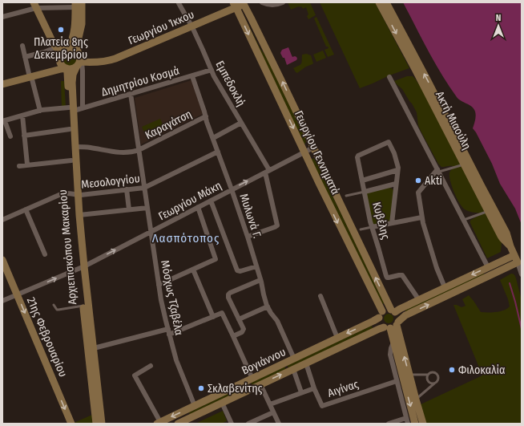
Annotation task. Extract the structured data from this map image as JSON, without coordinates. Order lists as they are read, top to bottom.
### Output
{
  "streets": {
    "street": [
      "Γεωργίου Ίκκου",
      "Δημητρίου Κοσμά",
      "Εμπεδοκλή",
      "Ακτή Μιαούλη",
      "Καραγάτση",
      "Γεωργίου Γεννηματά",
      "Μεσολογγίου",
      "Γεωργίου Μάκη",
      "Μυλωνά Γ.",
      "Κυβέλης",
      "Αρχιεπισκόπου Μακαρίου",
      "Μόσχως Τζαβέλα",
      "21ης Φεβρουαρίου",
      "Βογιάννου",
      "Αιγίνας"
    ]
  },
  "crossings": [
    ["Γεωργίου Ίκκου", "Εμπεδοκλή"],
    ["Γεωργίου Ίκκου", "Γεωργίου Γεννηματά"],
    ["Γεωργίου Ίκκου", "Αρχιεπισκόπου Μακαρίου"],
    ["Δημητρίου Κοσμά", "Εμπεδοκλή"],
    ["Δημητρίου Κοσμά", "Μυλωνά Γ."],
    ["Δημητρίου Κοσμά", "Αρχιεπισκόπου Μακαρίου"],
    ["Δημητρίου Κοσμά", "Μόσχως Τζαβέλα"],
    ["Εμπεδοκλή", "Γεωργίου Μάκη"],
    ["Εμπεδοκλή", "Μυλωνά Γ."],
    ["Ακτή Μιαούλη", "Βογιάννου"],
    ["Καραγάτση", "Μυλωνά Γ."],
    ["Καραγάτση", "Μόσχως Τζαβέλα"],
    ["Γεωργίου Γεννηματά", "Γεωργίου Μάκη"],
    ["Γεωργίου Γεννηματά", "Βογιάννου"],
    ["Μεσολογγίου", "Μυλωνά Γ."],
    ["Μεσολογγίου", "Αρχιεπισκόπου Μακαρίου"],
    ["Μεσολογγίου", "Μόσχως Τζαβέλα"],
    ["Γεωργίου Μάκη", "Μυλωνά Γ."],
    ["Γεωργίου Μάκη", "Αρχιεπισκόπου Μακαρίου"],
    ["Γεωργίου Μάκη", "Μόσχως Τζαβέλα"],
    ["Γεωργίου Μάκη", "21ης Φεβρουαρίου"],
    ["Μυλωνά Γ.", "Βογιάννου"],
    ["Κυβέλης", "Βογιάννου"],
    ["Μόσχως Τζαβέλα", "Βογιάννου"]
  ],
  "one_way": ["Γεωργίου Μάκη"],
  "districts": ["Λασπότοπος"],
  "places": [
    "Πλατεία 8ης Δεκεμβρίου",
    "Akti",
    "Φιλοκαλία",
    "Σκλαβενίτης"
  ],
  "north": "top"
}
